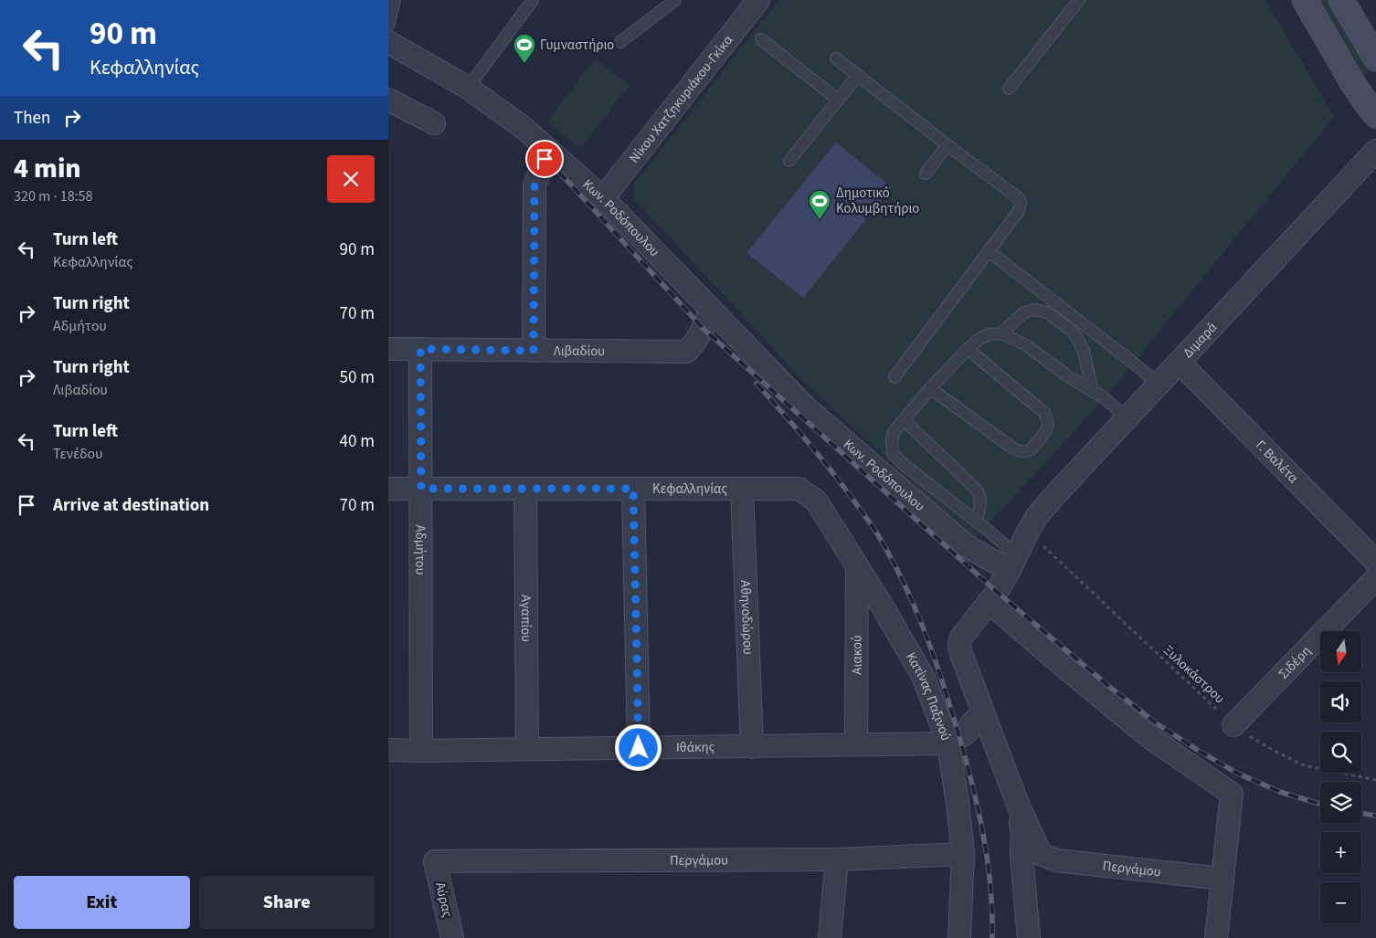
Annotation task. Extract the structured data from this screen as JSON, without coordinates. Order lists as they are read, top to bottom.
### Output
{
  "streets": {
    "street": [
      "Νίκου Χατζηκυριάκου-Γκίκα",
      "Κων. Ροδόπουλου",
      "Διμαρά",
      "Λιβαδίου",
      "Γ. Βαλέτα",
      "Κεφαλληνίας",
      "Αδμήτου",
      "Αθηνοδώρου",
      "Αγαπίου",
      "Αιακού",
      "Σιδέρη",
      "Κατίνας Παξινού",
      "Ιθάκης",
      "Περγάμου",
      "Αύρας"
    ],
    "path": ["Ξυλοκάστρου"]
  },
  "crossings": [
    ["Νίκου Χατζηκυριάκου-Γκίκα", "Κων. Ροδόπουλου"],
    ["Κων. Ροδόπουλου", "Διμαρά"],
    ["Κων. Ροδόπουλου", "Λιβαδίου"],
    ["Διμαρά", "Γ. Βαλέτα"],
    ["Διμαρά", "Ξυλοκάστρου"],
    ["Λιβαδίου", "Αδμήτου"],
    ["Κεφαλληνίας", "Αδμήτου"],
    ["Κεφαλληνίας", "Αθηνοδώρου"],
    ["Κεφαλληνίας", "Αγαπίου"],
    ["Κεφαλληνίας", "Κατίνας Παξινού"],
    ["Αδμήτου", "Ιθάκης"],
    ["Αθηνοδώρου", "Ιθάκης"],
    ["Αγαπίου", "Ιθάκης"],
    ["Αιακού", "Κατίνας Παξινού"],
    ["Αιακού", "Ιθάκης"],
    ["Σιδέρη", "Ξυλοκάστρου"],
    ["Κατίνας Παξινού", "Ιθάκης"],
    ["Κατίνας Παξινού", "Περγάμου"],
    ["Περγάμου", "Αύρας"]
  ],
  "places": {
    "sports": ["Γυμναστήριο", "Δημοτικό Κολυμβητήριο"]
  },
  "north": "bottom",
  "page": {
    "turn": ["90 m", "Κεφαλληνίας"],
    "then": "Then",
    "heading": ["4 min", "320 m · 18:58"],
    "list": [
      {
        "name": "Turn left",
        "note": "Κεφαλληνίας",
        "value": "90 m"
      },
      {
        "name": "Turn right",
        "note": "Αδμήτου",
        "value": "70 m"
      },
      {
        "name": "Turn right",
        "note": "Λιβαδίου",
        "value": "50 m"
      },
      {
        "name": "Turn left",
        "note": "Τενέδου",
        "value": "40 m"
      },
      {
        "name": "Arrive at destination",
        "value": "70 m"
      }
    ],
    "map_buttons": ["+", "−"],
    "buttons": ["Exit", "Share"]
  }
}
